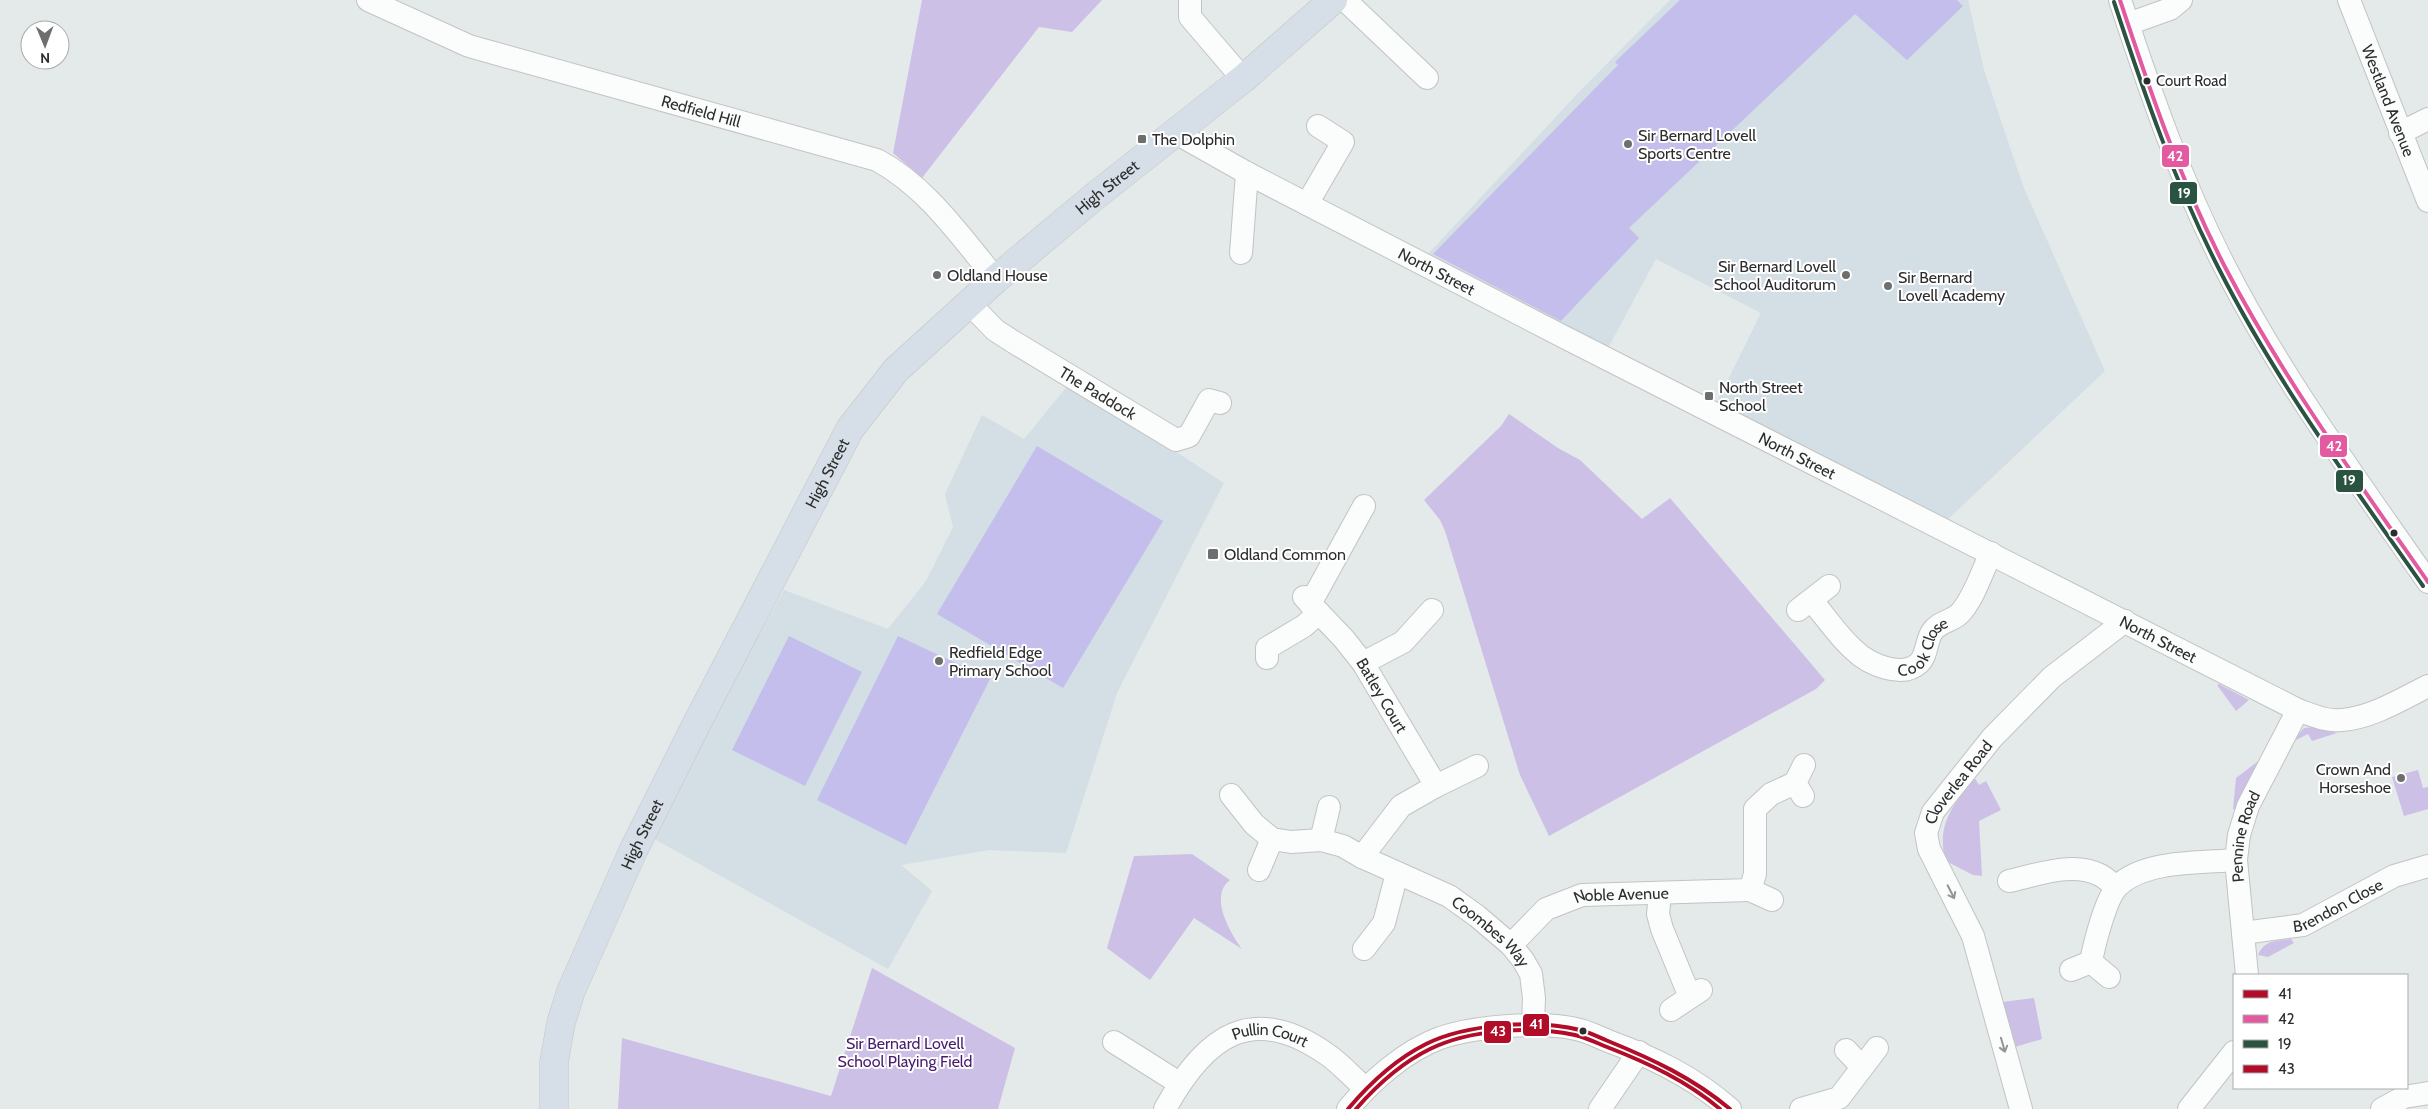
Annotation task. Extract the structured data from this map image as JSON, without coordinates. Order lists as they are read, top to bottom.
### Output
{
  "streets": {
    "main road": ["High Street"],
    "street": [
      "Westland Avenue",
      "Redfield Hill",
      "North Street",
      "The Paddock",
      "Cook Close",
      "Batley Court",
      "Cloverlea Road",
      "Pennine Road",
      "Noble Avenue",
      "Brendon Close",
      "Coombes Way",
      "Pullin Court"
    ]
  },
  "crossings": [
    ["Redfield Hill", "High Street"],
    ["High Street", "North Street"],
    ["High Street", "The Paddock"],
    ["North Street", "Cook Close"],
    ["North Street", "Cloverlea Road"],
    ["North Street", "Pennine Road"],
    ["Pennine Road", "Brendon Close"],
    ["Noble Avenue", "Coombes Way"]
  ],
  "one_way": ["Cloverlea Road"],
  "parks": ["Sir Bernard Lovell School Playing Field"],
  "places": {
    "other": [
      "Court Road",
      "Sir Bernard Lovell Sports Centre",
      "Oldland House",
      "Sir Bernard Lovell School Auditorum",
      "Sir Bernard Lovell Academy",
      "Redfield Edge Primary School",
      "Crown And Horseshoe"
    ],
    "transit": ["The Dolphin", "North Street School", "Oldland Common"]
  },
  "lines": [
    "transit line 42",
    "transit line 19",
    "transit line 41",
    "transit line 43"
  ],
  "legend": [
    "41",
    "42",
    "19",
    "43"
  ],
  "north": "bottom"
}
